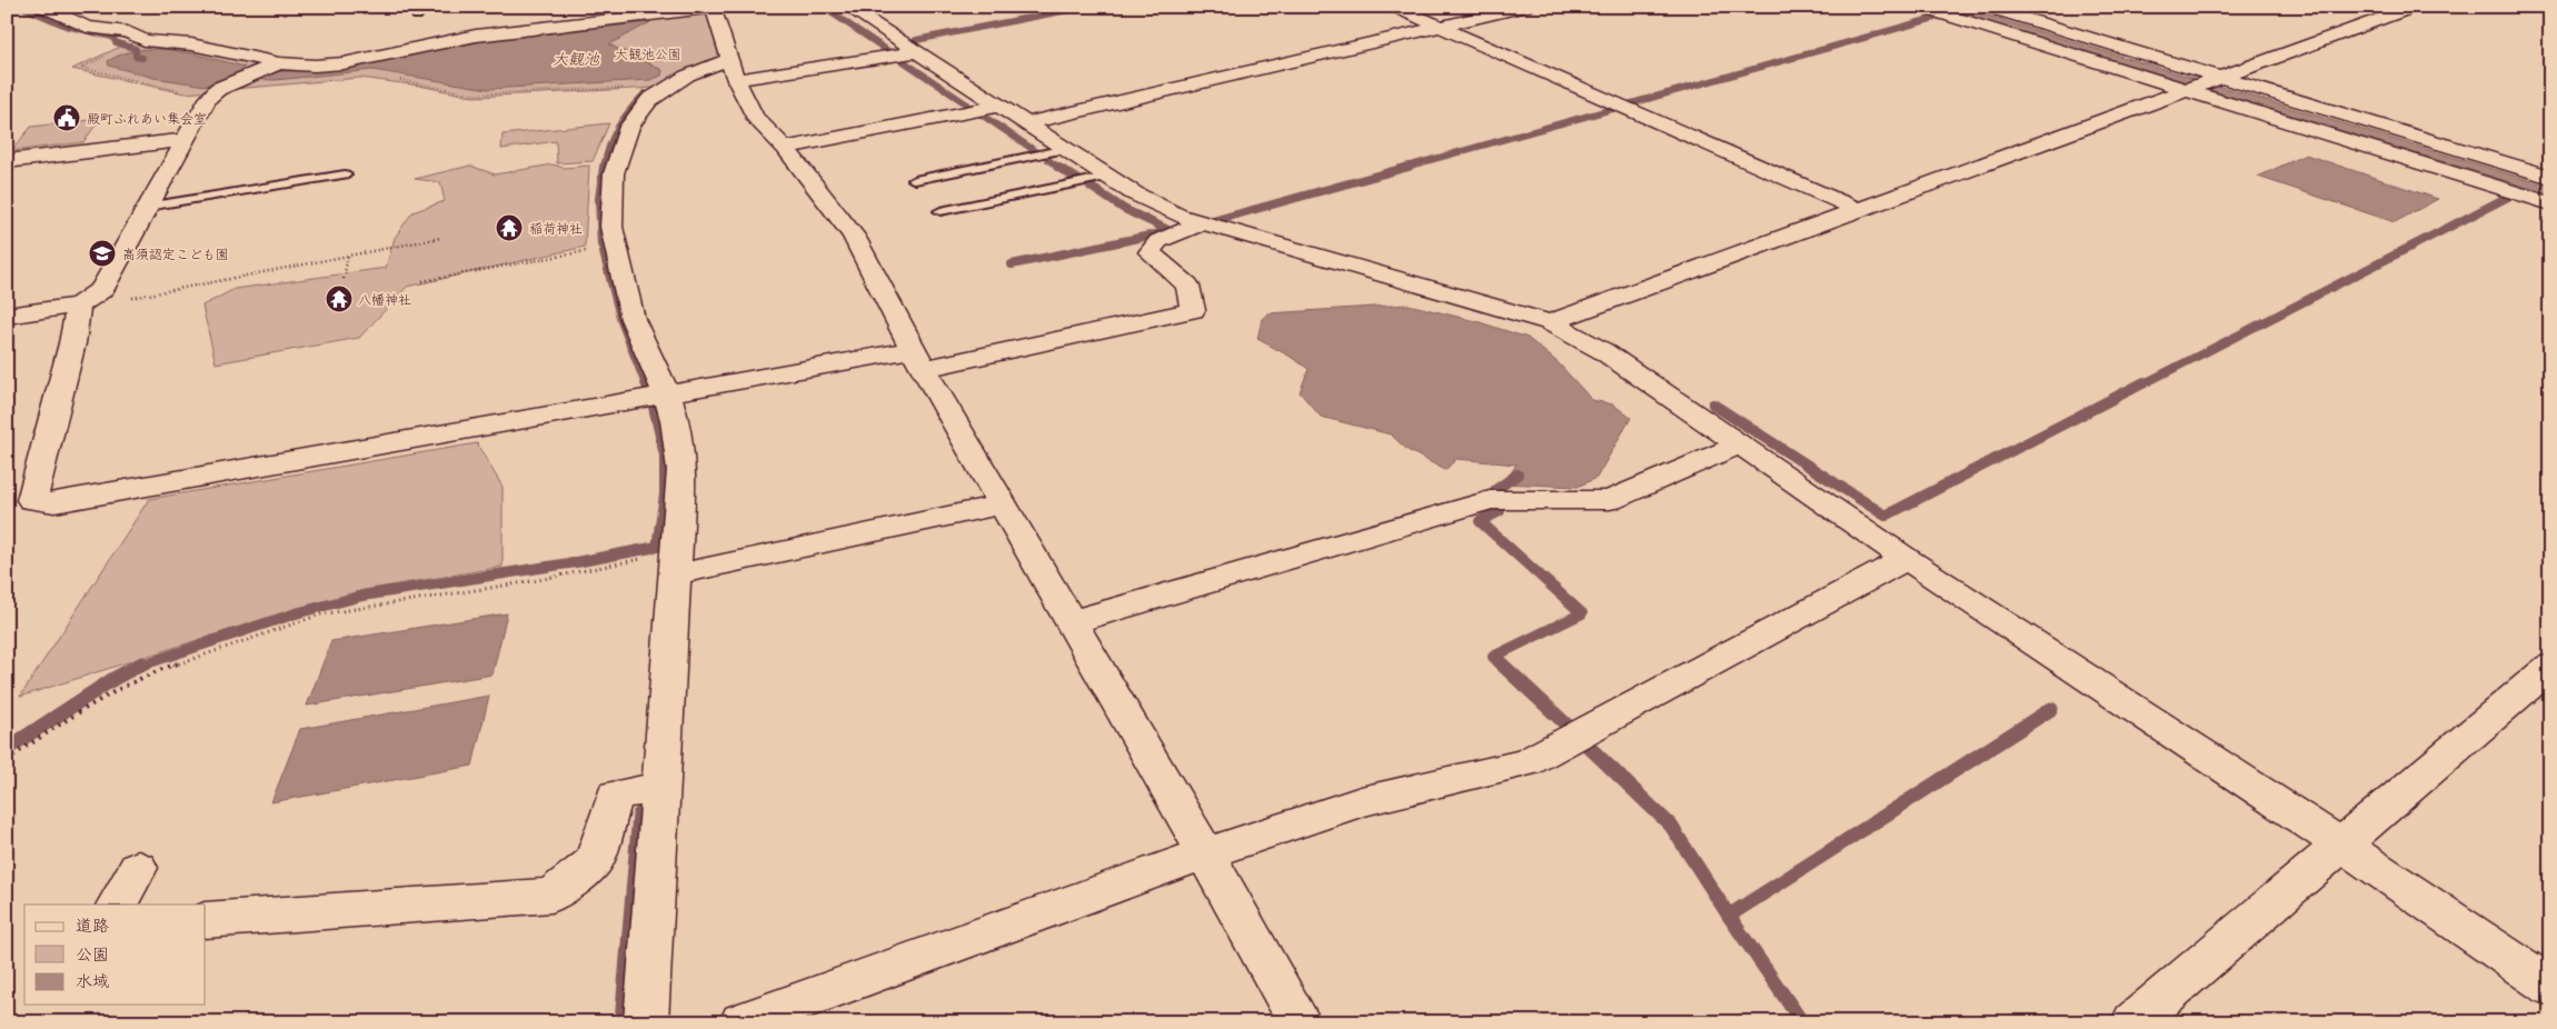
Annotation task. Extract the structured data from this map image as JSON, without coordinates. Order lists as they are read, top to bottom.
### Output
{
  "water": ["大観池"],
  "parks": ["大観池公園"],
  "places": {
    "public building": ["殿町ふれあい集会室"],
    "temple": ["稲荷神社", "八幡神社"],
    "school or university": ["高須認定こども園"]
  },
  "legend": ["道路", "公園", "水域"]
}
